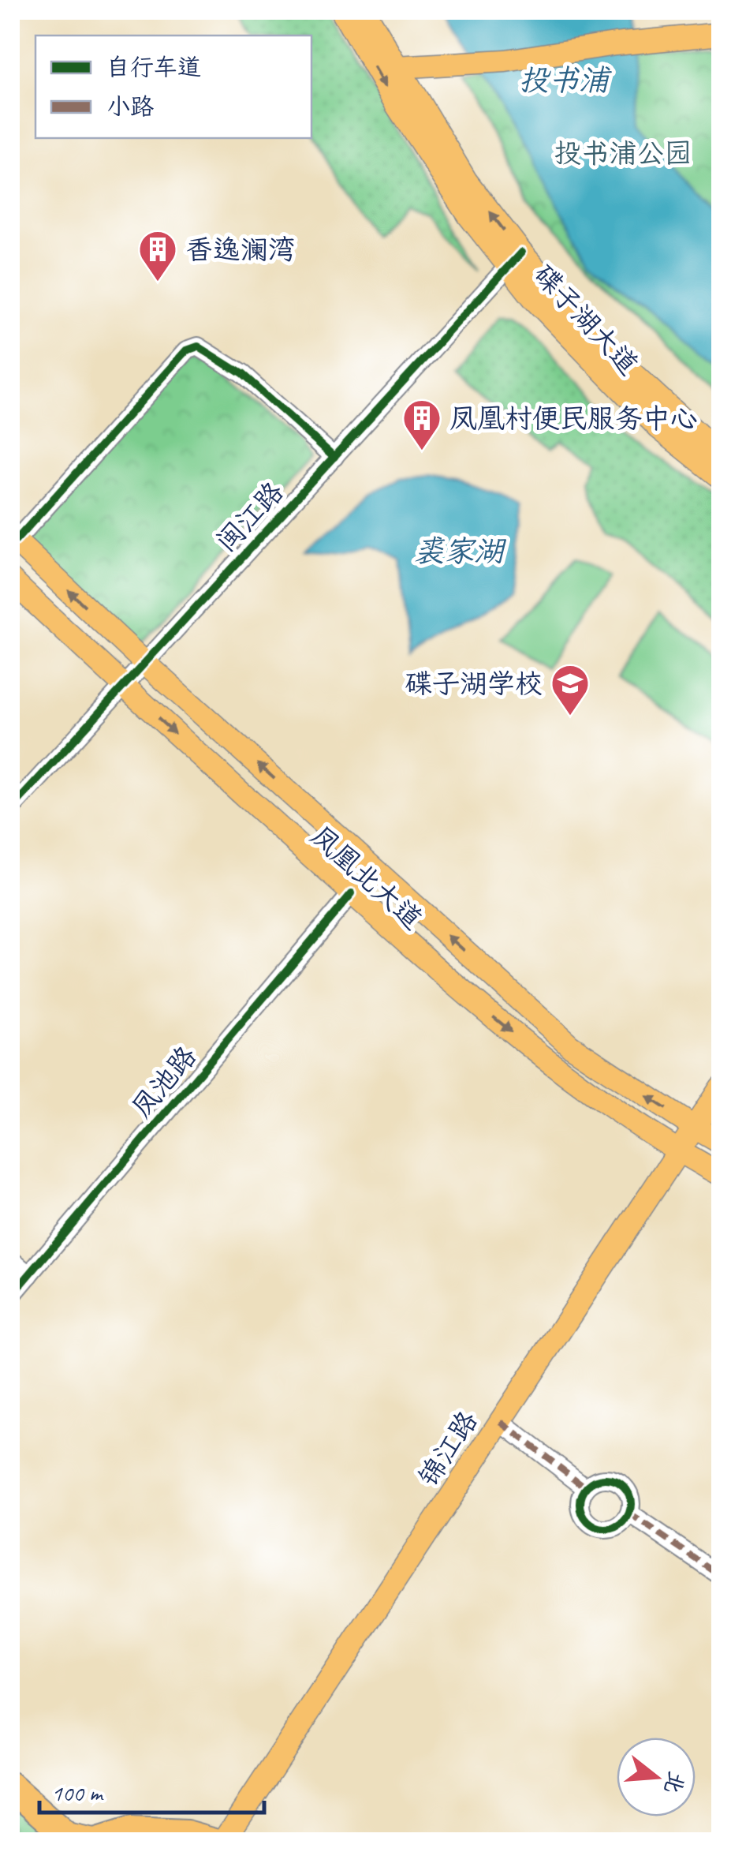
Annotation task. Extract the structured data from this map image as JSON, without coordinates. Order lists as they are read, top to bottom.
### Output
{
  "streets": {
    "main road": ["碟子湖大道", "凤凰北大道", "锦江路"],
    "street": ["闽江路", "凤池路"]
  },
  "crossings": [
    ["碟子湖大道", "闽江路"],
    ["闽江路", "凤凰北大道"],
    ["凤凰北大道", "凤池路"],
    ["凤凰北大道", "锦江路"]
  ],
  "water": ["投书浦", "裘家湖"],
  "parks": ["投书浦公园"],
  "places": {
    "building": ["香逸澜湾", "凤凰村便民服务中心"],
    "school or university": ["碟子湖学校"]
  },
  "legend": ["自行车道", "小路"],
  "scale_bar": "100 m",
  "north": "right"
}
